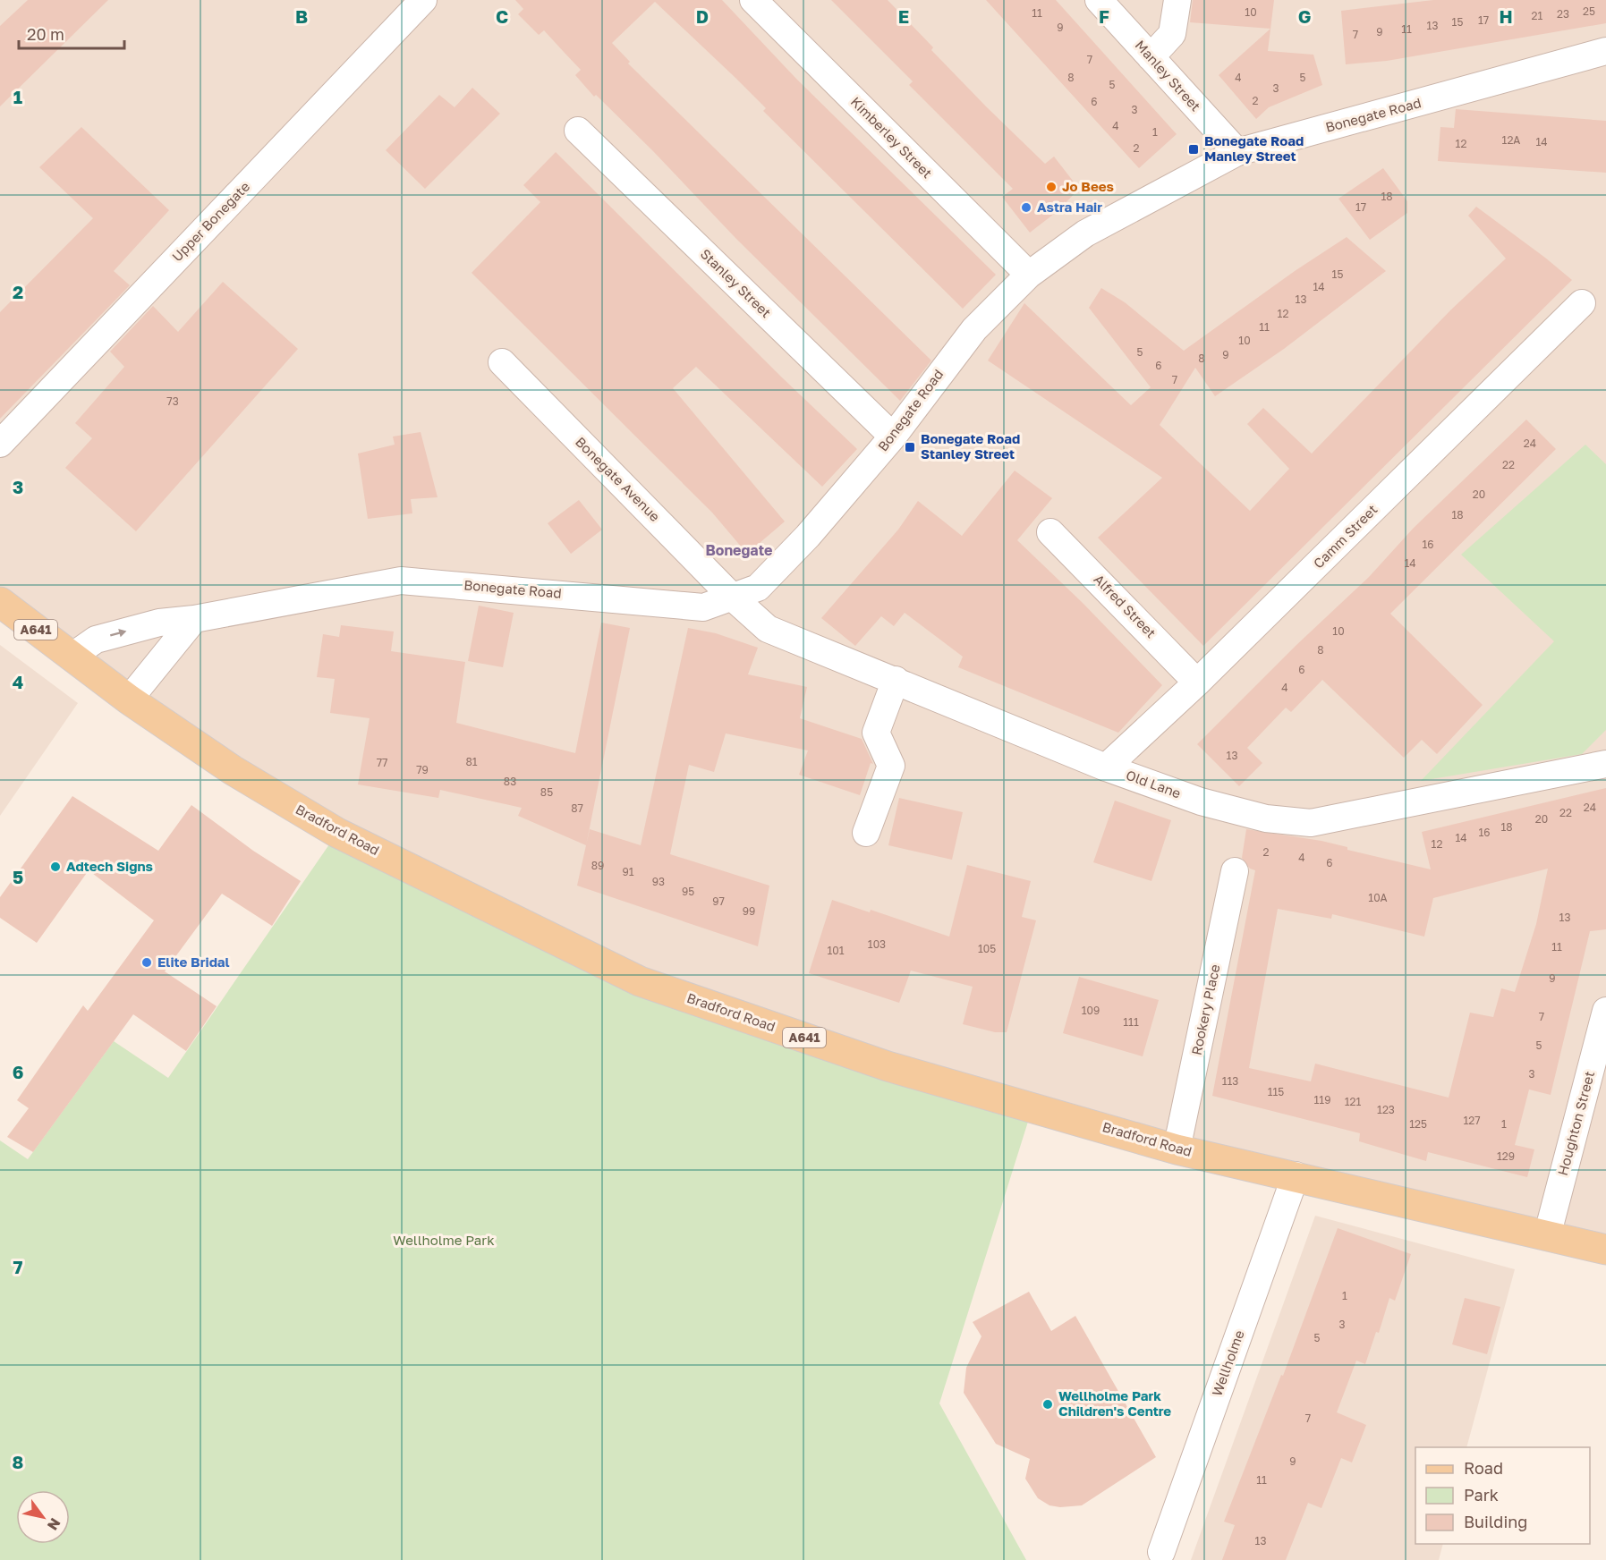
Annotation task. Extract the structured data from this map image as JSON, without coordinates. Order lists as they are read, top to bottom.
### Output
{
  "streets": {
    "main road": ["A641", "Bradford Road"],
    "street": [
      "Manley Street",
      "Bonegate Road",
      "Kimberley Street",
      "Upper Bonegate",
      "Stanley Street",
      "Bonegate Avenue",
      "Camm Street",
      "Alfred Street",
      "Old Lane",
      "Rookery Place",
      "Houghton Street",
      "Wellholme"
    ]
  },
  "crossings": [
    ["Manley Street", "Bonegate Road"],
    ["Bonegate Road", "Kimberley Street"],
    ["Bonegate Road", "Stanley Street"],
    ["Bonegate Road", "Bonegate Avenue"],
    ["Bonegate Road", "Old Lane"],
    ["Bonegate Road", "Bradford Road"],
    ["Bonegate Avenue", "Old Lane"],
    ["Camm Street", "Alfred Street"],
    ["Camm Street", "Old Lane"],
    ["Bradford Road", "Rookery Place"],
    ["Bradford Road", "Houghton Street"],
    ["Bradford Road", "Wellholme"]
  ],
  "districts": ["Bonegate"],
  "parks": ["Wellholme Park"],
  "places": {
    "transit": ["Bonegate Road Manley Street", "Bonegate Road Stanley Street"],
    "other": [
      "Jo Bees",
      "Astra Hair",
      "Adtech Signs",
      "Elite Bridal",
      "Wellholme Park Children's Centre"
    ]
  },
  "house_numbers": [
    "25",
    "10",
    "11",
    "23",
    "21",
    "17",
    "15",
    "13",
    "9",
    "11",
    "9",
    "7",
    "7",
    "8",
    "4",
    "5",
    "5",
    "3",
    "2",
    "6",
    "3",
    "4",
    "1",
    "12A",
    "14",
    "12",
    "2",
    "18",
    "17",
    "15",
    "14",
    "13",
    "12",
    "11",
    "10",
    "5",
    "9",
    "8",
    "6",
    "7",
    "73",
    "24",
    "22",
    "20",
    "18",
    "16",
    "14",
    "10",
    "8",
    "6",
    "4",
    "13",
    "81",
    "77",
    "79",
    "83",
    "85",
    "24",
    "87",
    "22",
    "20",
    "18",
    "16",
    "14",
    "12",
    "2",
    "4",
    "6",
    "89",
    "91",
    "93",
    "95",
    "10A",
    "97",
    "99",
    "13",
    "103",
    "11",
    "105",
    "101",
    "9",
    "109",
    "7",
    "111",
    "5",
    "3",
    "113",
    "115",
    "119",
    "121",
    "123",
    "127",
    "125",
    "1",
    "129",
    "1",
    "3",
    "5",
    "7",
    "9",
    "11",
    "13"
  ],
  "legend": ["Road", "Park", "Building"],
  "scale_bar": "20 m",
  "north": "bottom right",
  "grid": {
    "columns": [
      "B",
      "C",
      "D",
      "E",
      "F",
      "G",
      "H"
    ],
    "rows": [
      "1",
      "2",
      "3",
      "4",
      "5",
      "6",
      "7",
      "8"
    ]
  }
}
